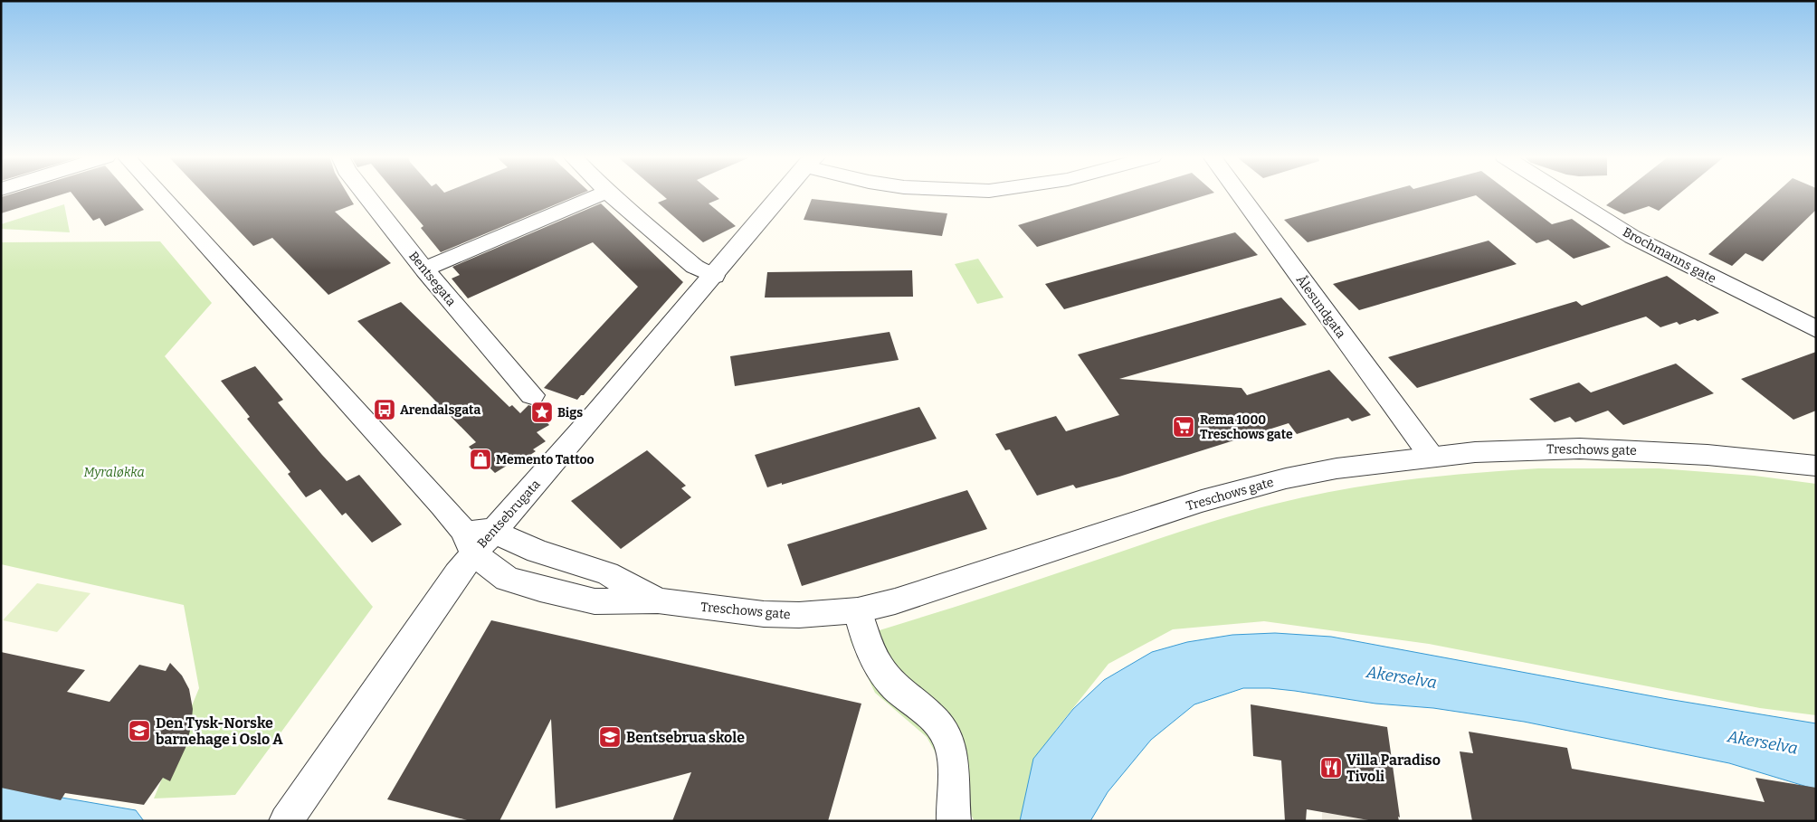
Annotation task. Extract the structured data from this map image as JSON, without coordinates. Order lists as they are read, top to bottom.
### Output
{
  "streets": {
    "street": [
      "Brochmanns gate",
      "Bentsegata",
      "Ålesundgata",
      "Treschows gate",
      "Bentsebrugata"
    ]
  },
  "crossings": [
    ["Ålesundgata", "Treschows gate"],
    ["Treschows gate", "Bentsebrugata"]
  ],
  "water": ["Akerselva"],
  "parks": ["Myraløkka"],
  "places": {
    "bus stop": ["Arendalsgata"],
    "place": ["Bigs"],
    "supermarket": ["Rema 1000 Treschows gate"],
    "shop": ["Memento Tattoo"],
    "school or university": ["Den Tysk-Norske barnehage i Oslo A", "Bentsebrua skole"],
    "restaurant": ["Villa Paradiso Tivoli"]
  }
}
